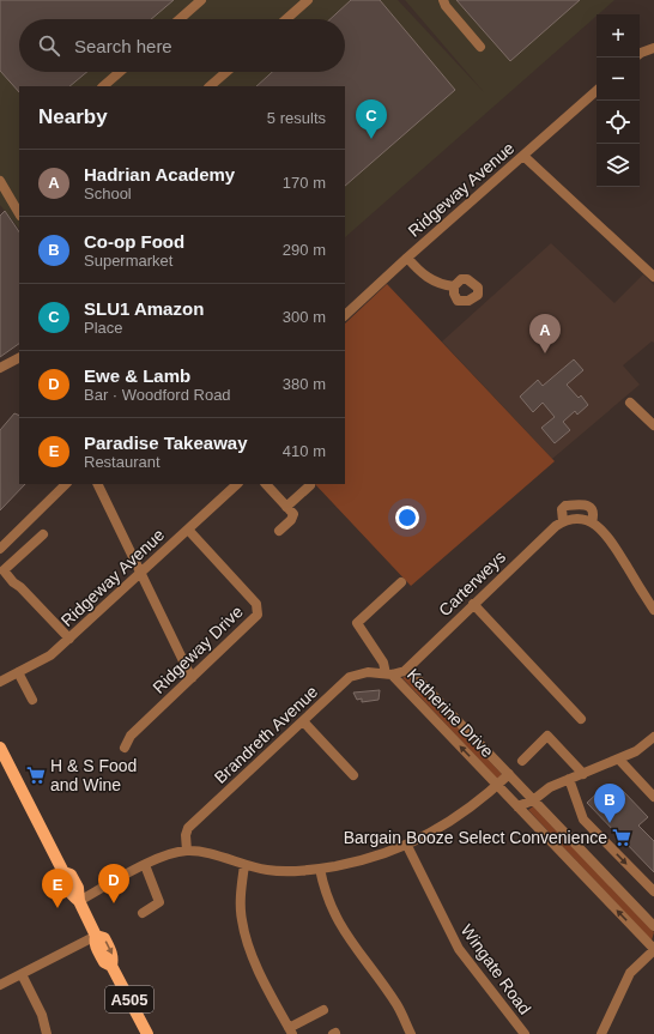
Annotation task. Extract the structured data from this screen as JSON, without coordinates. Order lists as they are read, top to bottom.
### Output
{
  "streets": {
    "main road": ["A505"],
    "street": [
      "Ridgeway Avenue",
      "Carterweys",
      "Ridgeway Drive",
      "Katherine Drive",
      "Brandreth Avenue",
      "Wingate Road"
    ]
  },
  "crossings": [
    ["Ridgeway Avenue", "Ridgeway Drive"],
    ["Carterweys", "Katherine Drive"],
    ["Katherine Drive", "Brandreth Avenue"]
  ],
  "places": {
    "supermarket": ["H & S Food and Wine", "Bargain Booze Select Convenience"]
  },
  "page": {
    "map_buttons": ["+", "−"],
    "search": "Search here",
    "heading": ["Nearby", "5 results"],
    "pins": [
      "C",
      "A",
      "B",
      "D",
      "E"
    ],
    "list": [
      {
        "mark": "A",
        "name": "Hadrian Academy",
        "note": "School",
        "value": "170 m"
      },
      {
        "mark": "B",
        "name": "Co-op Food",
        "note": "Supermarket",
        "value": "290 m"
      },
      {
        "mark": "C",
        "name": "SLU1 Amazon",
        "note": "Place",
        "value": "300 m"
      },
      {
        "mark": "D",
        "name": "Ewe & Lamb",
        "note": "Bar · Woodford Road",
        "value": "380 m"
      },
      {
        "mark": "E",
        "name": "Paradise Takeaway",
        "note": "Restaurant",
        "value": "410 m"
      }
    ]
  }
}
